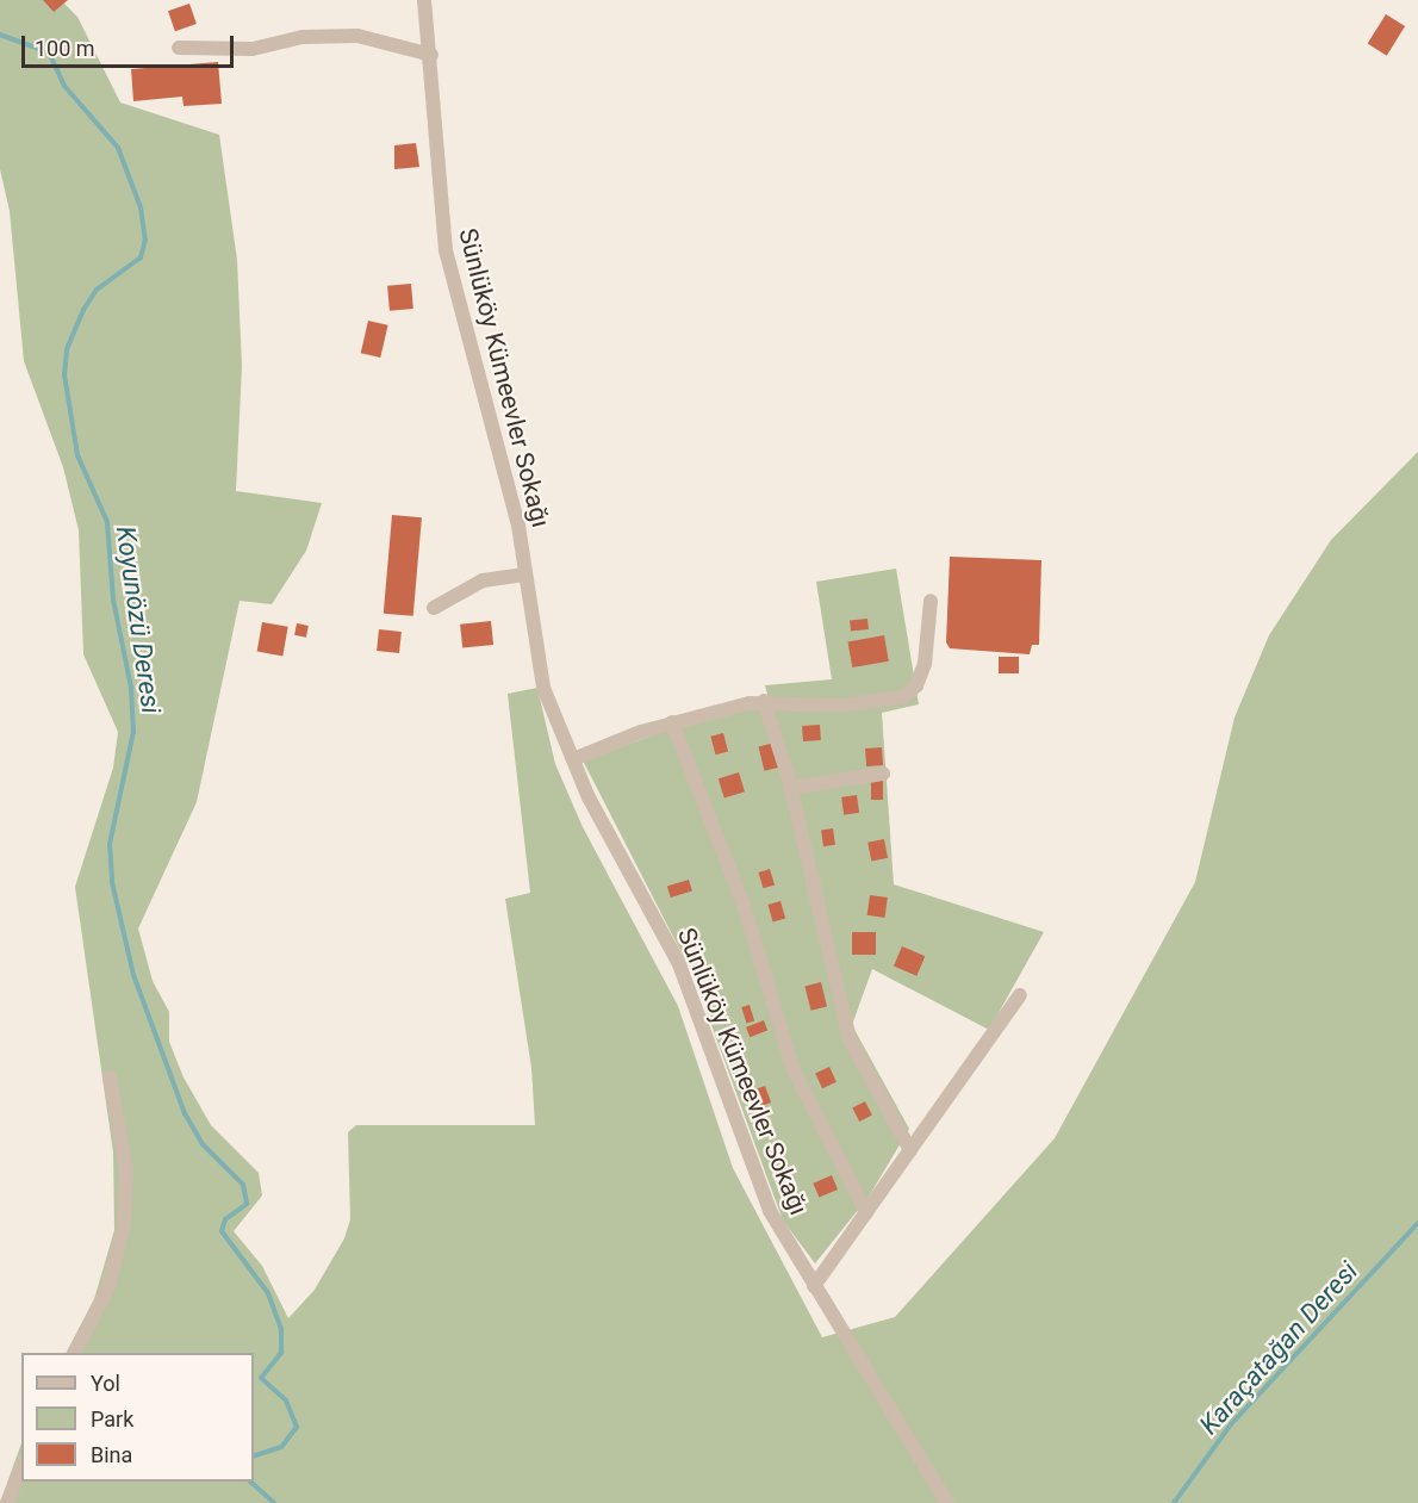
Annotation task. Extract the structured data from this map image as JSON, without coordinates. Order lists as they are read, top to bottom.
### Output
{
  "streets": {
    "street": ["Sünlüköy Kümeevler Sokağı"]
  },
  "water": ["Koyunözü Deresi", "Karaçatağan Deresi"],
  "legend": ["Yol", "Park", "Bina"],
  "scale_bar": "100 m"
}
